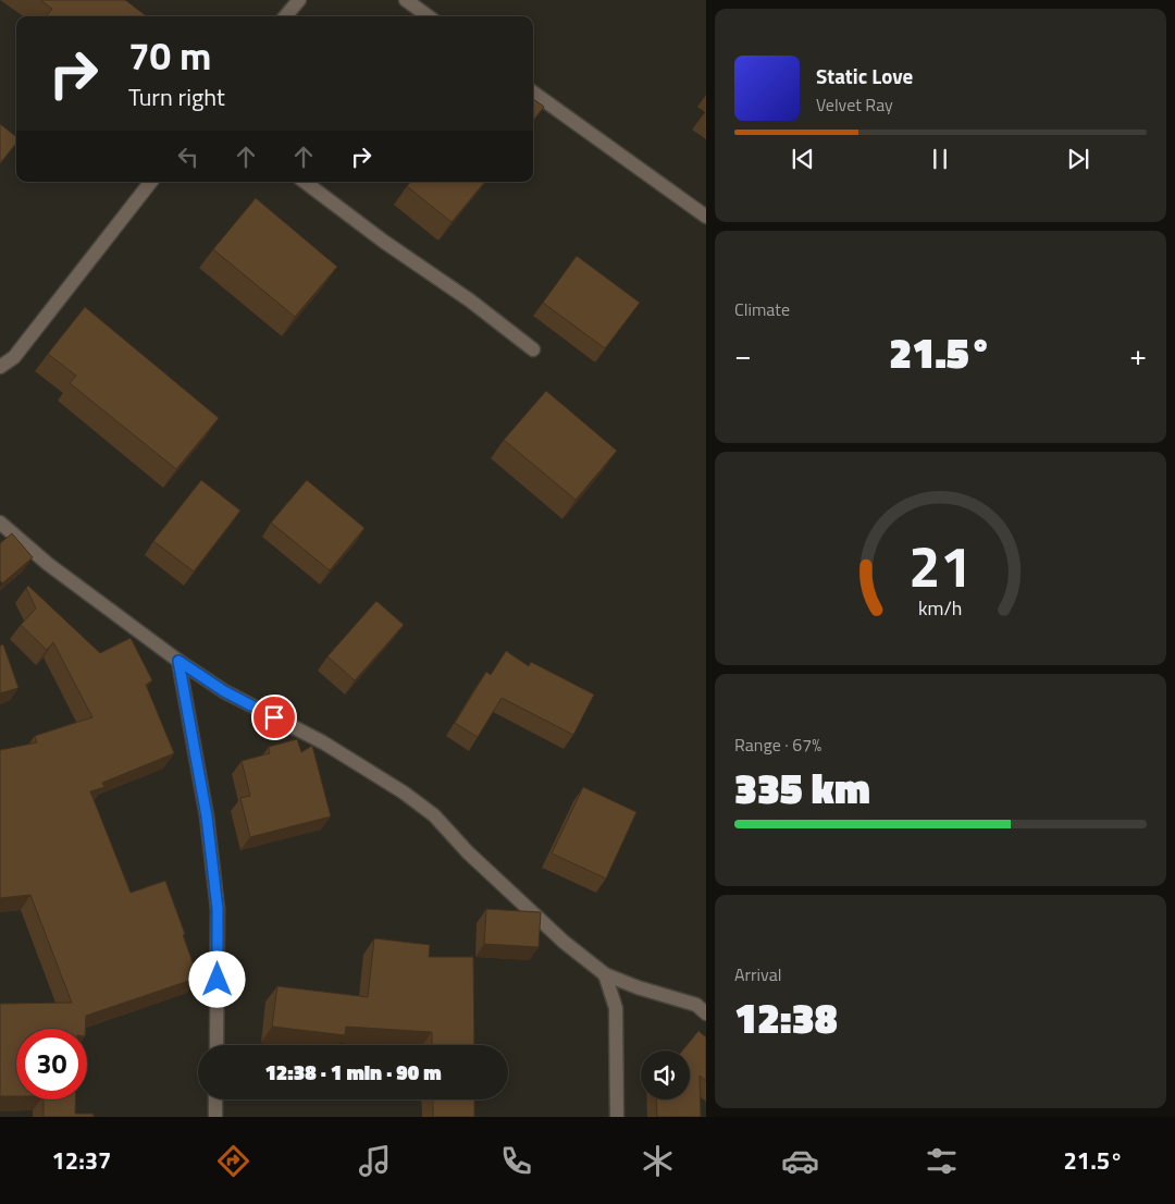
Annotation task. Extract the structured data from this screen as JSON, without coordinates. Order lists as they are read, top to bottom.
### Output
{
  "page": {
    "turn": ["70 m", "Turn right"],
    "song": ["Static Love", "Velvet Ray"],
    "tile": [
      "Climate",
      ["Range · 67%", "335 km"],
      ["Arrival", "12:38"]
    ],
    "heat": ["−", "21.5°", "+"],
    "limit": "30",
    "trip": "12:38 · 1 min · 90 m",
    "tabs": ["12:37", "21.5°"],
    "gauge": ["21", "km/h"]
  }
}
